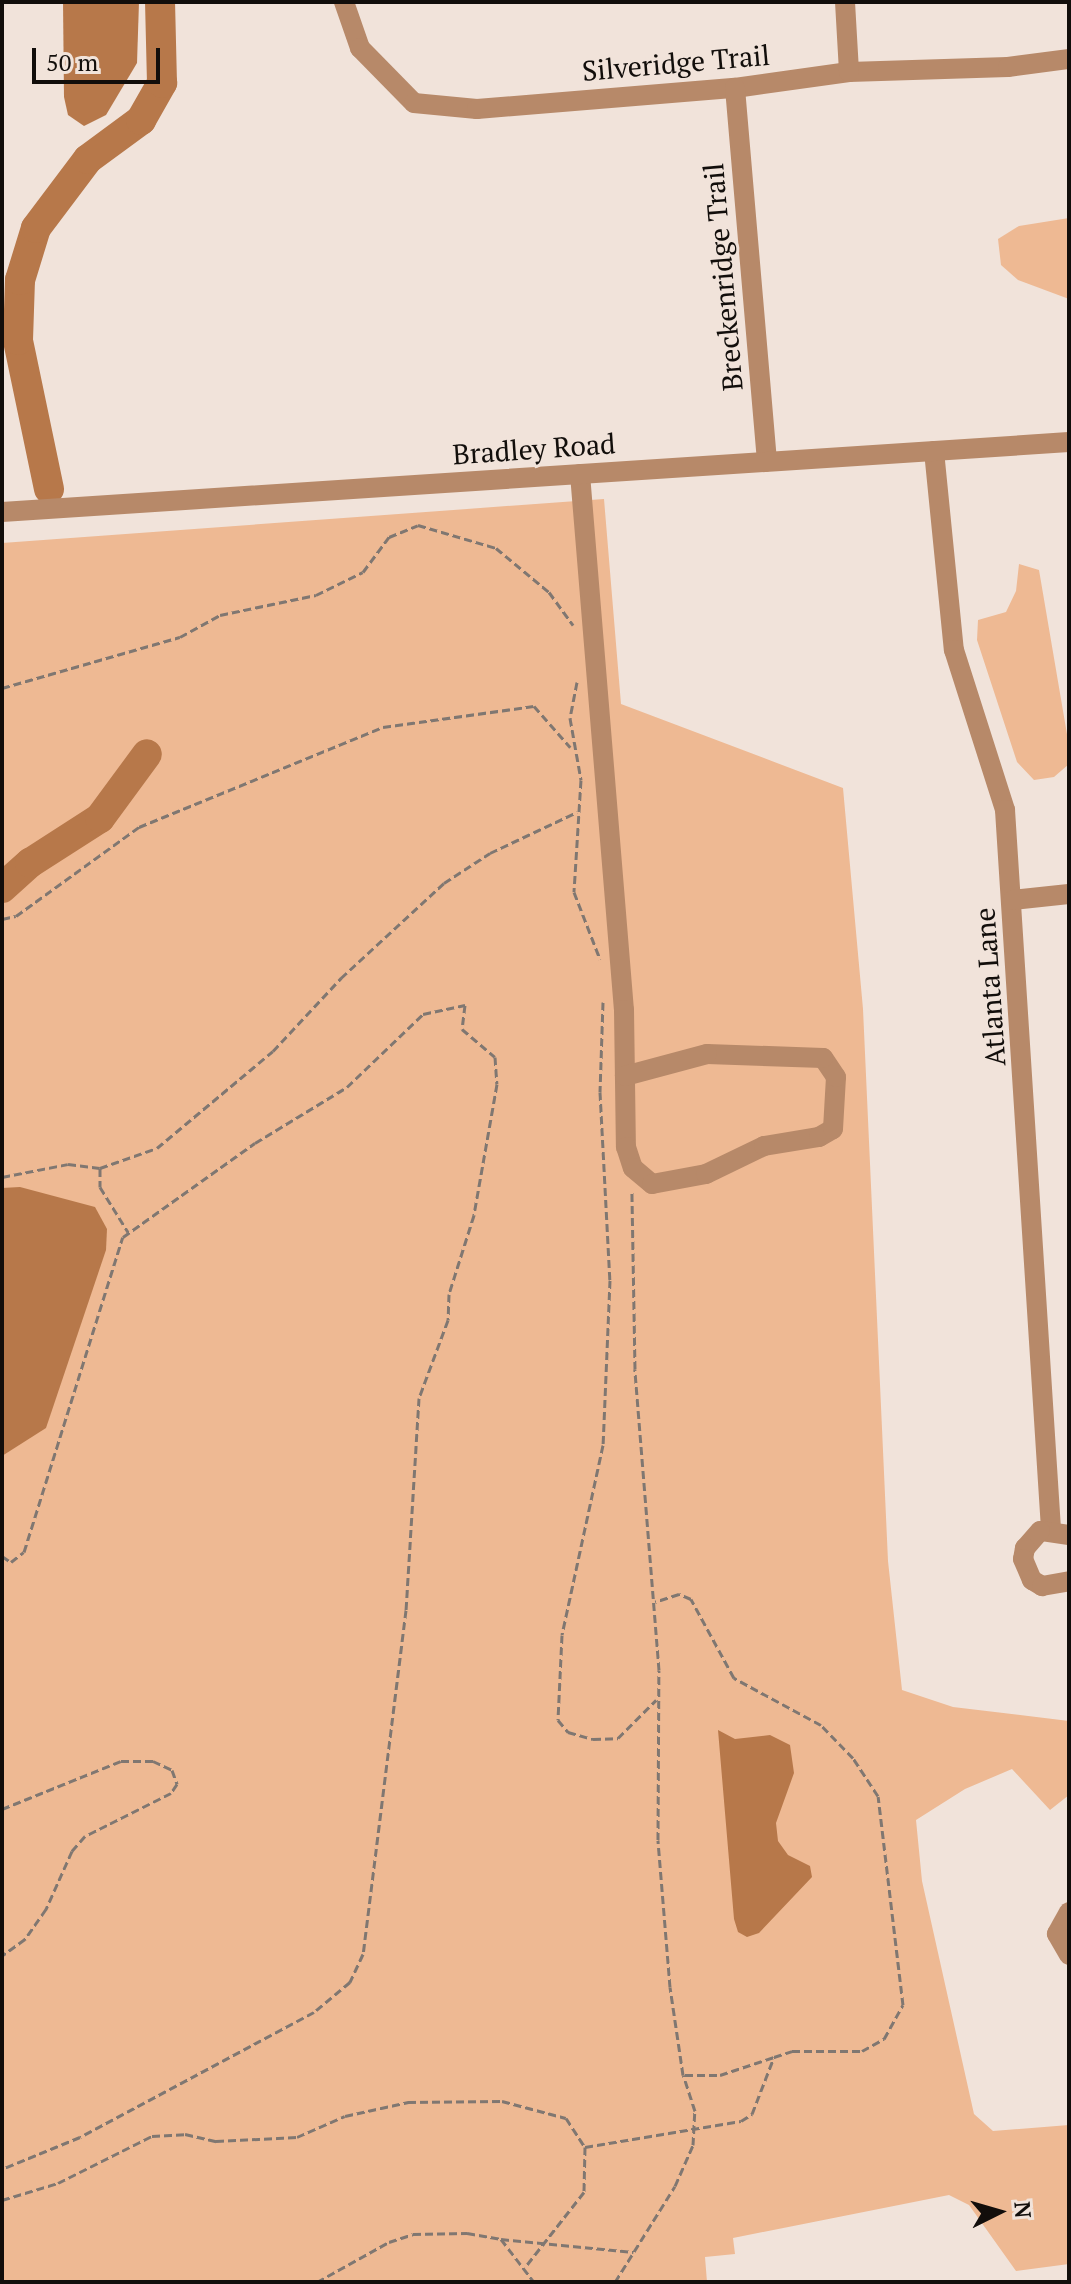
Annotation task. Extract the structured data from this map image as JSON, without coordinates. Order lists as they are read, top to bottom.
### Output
{
  "streets": {
    "street": [
      "Silveridge Trail",
      "Breckenridge Trail",
      "Bradley Road",
      "Atlanta Lane"
    ]
  },
  "crossings": [
    ["Silveridge Trail", "Breckenridge Trail"],
    ["Breckenridge Trail", "Bradley Road"],
    ["Bradley Road", "Atlanta Lane"]
  ],
  "scale_bar": "50 m",
  "north": "right"
}
